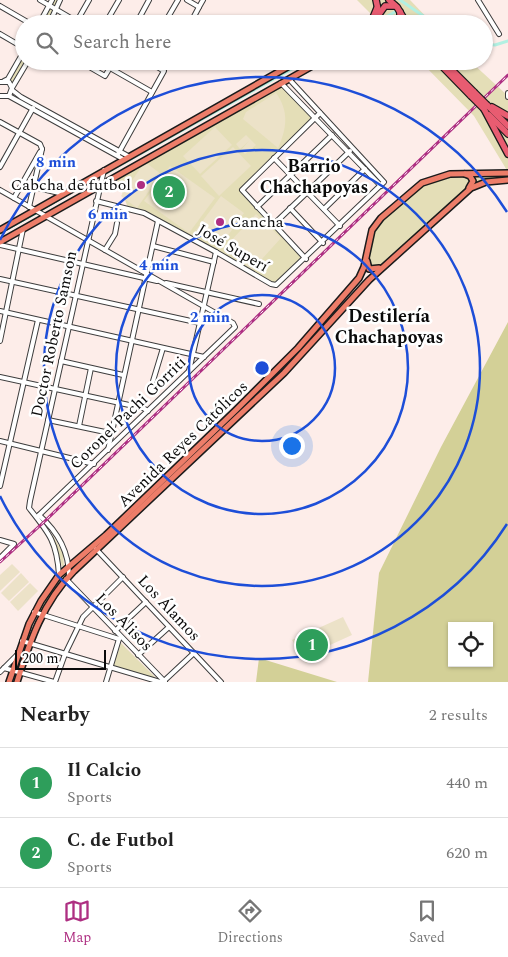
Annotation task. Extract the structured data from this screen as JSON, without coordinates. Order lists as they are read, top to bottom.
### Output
{
  "streets": {
    "main road": ["Avenida Reyes Católicos"],
    "street": [
      "José Superí",
      "Doctor Roberto Samson",
      "Coronel Pachi Gorriti",
      "Los Álamos",
      "Los Alisos"
    ]
  },
  "crossings": [
    ["José Superí", "Doctor Roberto Samson"],
    ["Doctor Roberto Samson", "Coronel Pachi Gorriti"],
    ["Doctor Roberto Samson", "Avenida Reyes Católicos"],
    ["Doctor Roberto Samson", "Los Alisos"],
    ["Avenida Reyes Católicos", "Los Álamos"],
    ["Avenida Reyes Católicos", "Los Alisos"]
  ],
  "districts": ["Barrio Chachapoyas", "Destilería Chachapoyas"],
  "places": ["Cabcha de futbol", "Cancha"],
  "scale_bar": "200 m",
  "page": {
    "search": "Search here",
    "pins": ["2", "1"],
    "scale": "200 m",
    "heading": ["Nearby", "2 results"],
    "list": [
      {
        "mark": "1",
        "name": "Il Calcio",
        "note": "Sports",
        "value": "440 m"
      },
      {
        "mark": "2",
        "name": "C. de Futbol",
        "note": "Sports",
        "value": "620 m"
      }
    ],
    "nav": ["Map", "Directions", "Saved"]
  },
  "rings": [
    "8 min",
    "6 min",
    "4 min",
    "2 min"
  ]
}
